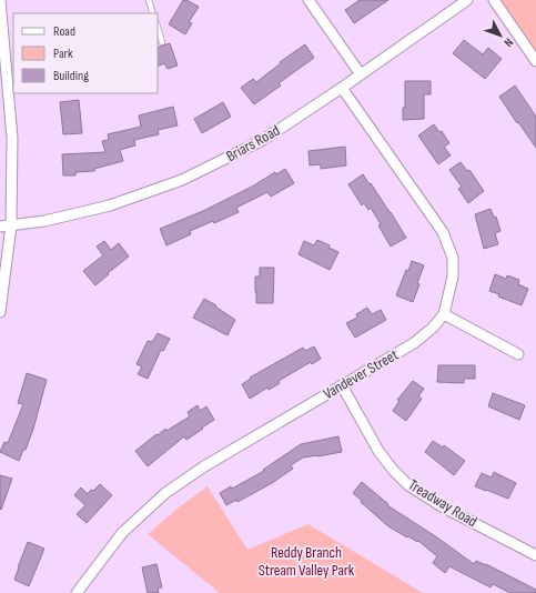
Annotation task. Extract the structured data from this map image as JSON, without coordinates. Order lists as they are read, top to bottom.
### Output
{
  "streets": {
    "street": ["Briars Road", "Vandever Street", "Treadway Road"]
  },
  "crossings": [
    ["Briars Road", "Vandever Street"],
    ["Vandever Street", "Treadway Road"]
  ],
  "parks": ["Reddy Branch Stream Valley Park"],
  "legend": ["Road", "Park", "Building"],
  "north": "bottom right"
}
